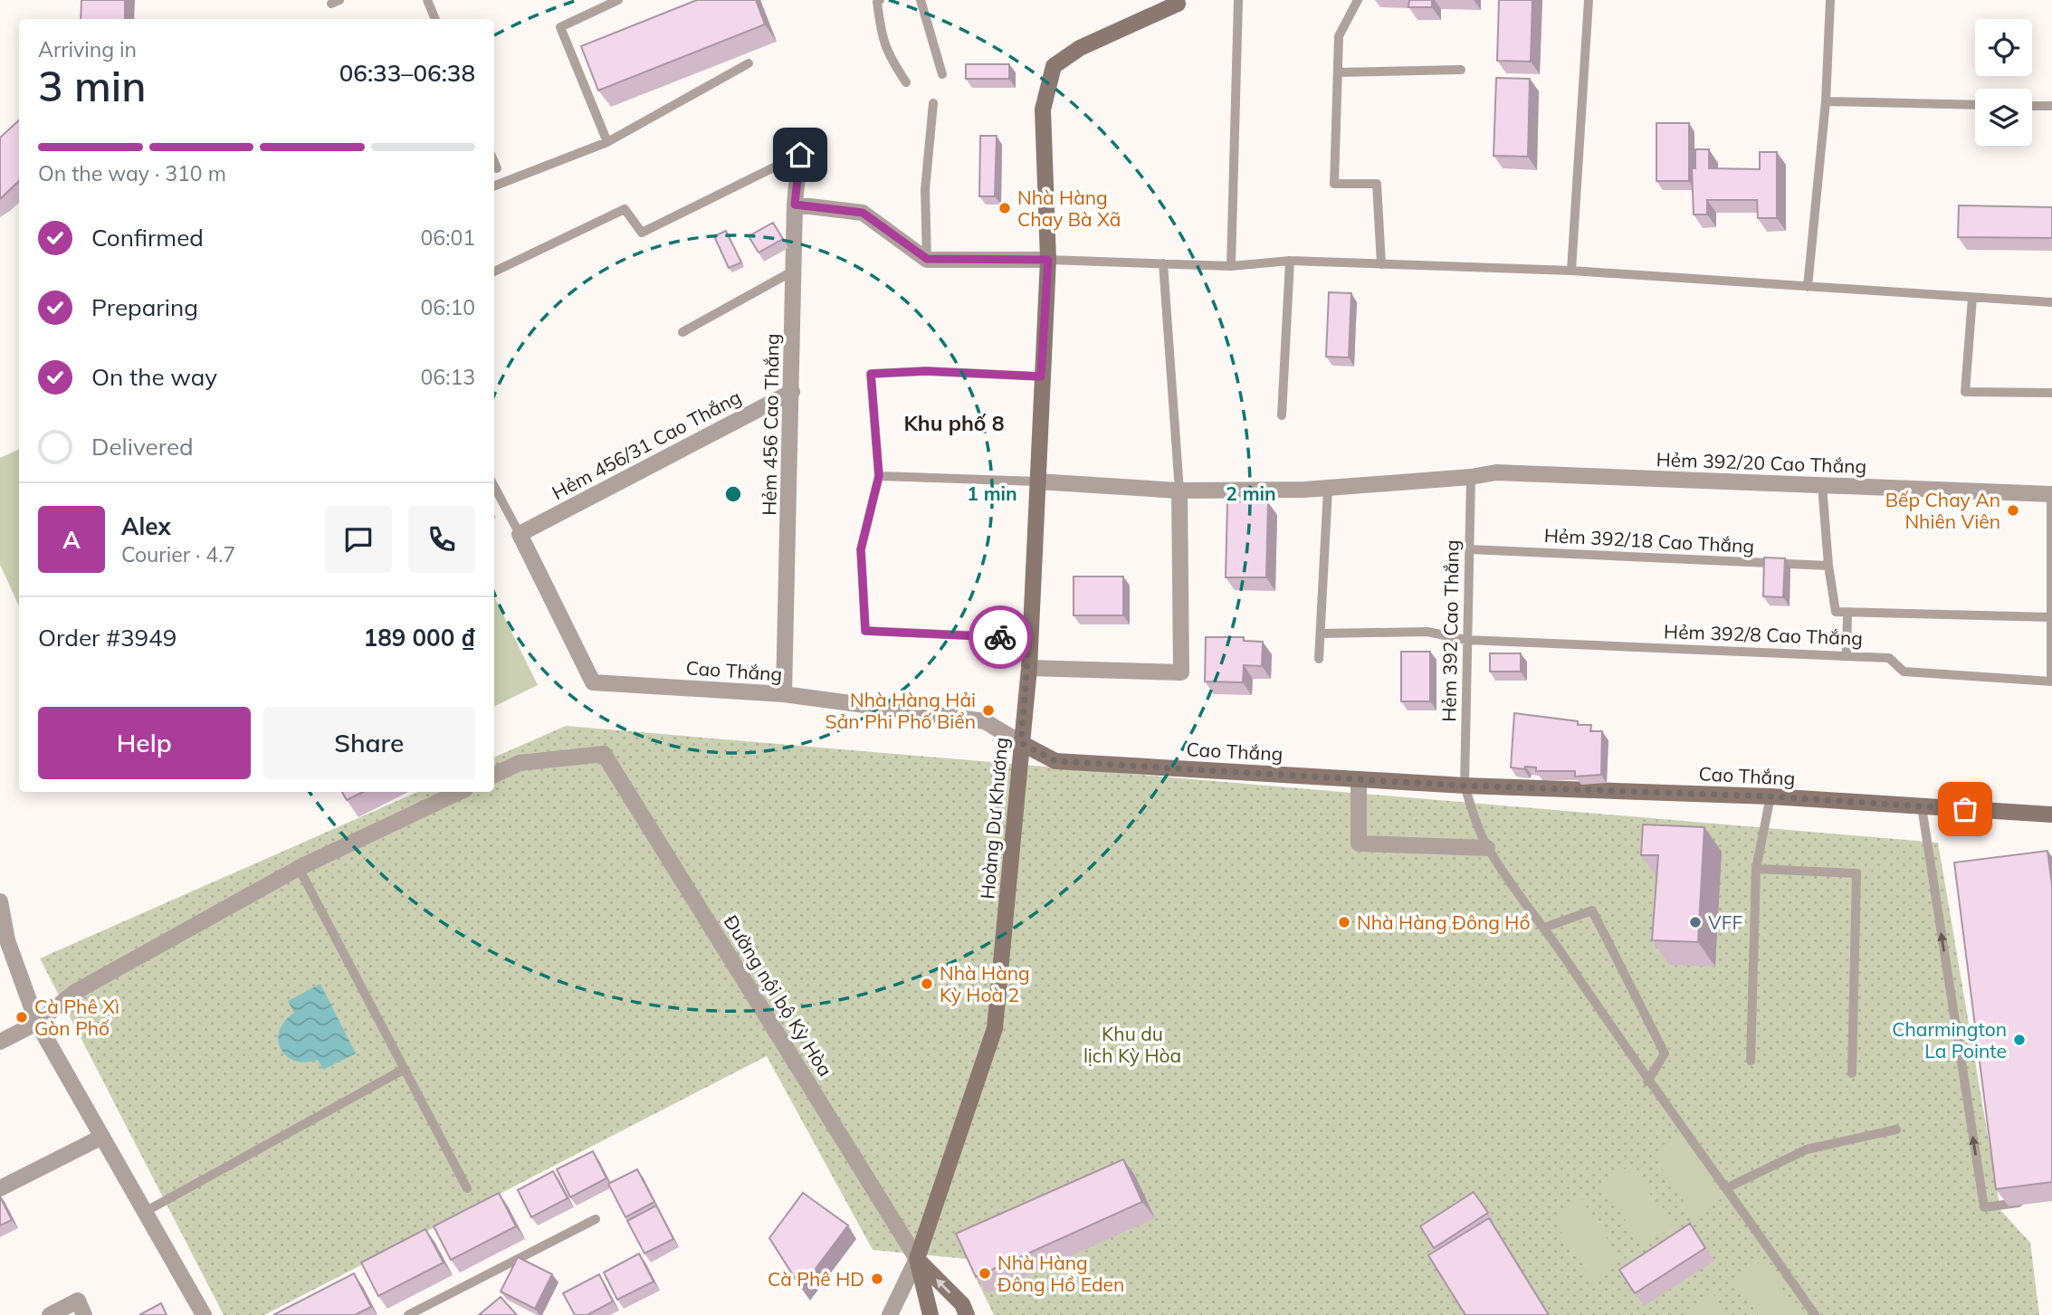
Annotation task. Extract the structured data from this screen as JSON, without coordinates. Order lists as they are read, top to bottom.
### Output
{
  "streets": {
    "street": [
      "Hẻm 456 Cao Thắng",
      "Hẻm 456/31 Cao Thắng",
      "Hẻm 392/20 Cao Thắng",
      "Cao Thắng",
      "Hoàng Dư Khương",
      "Đường nội bộ Kỳ Hòa"
    ],
    "lane": ["Hẻm 392/18 Cao Thắng", "Hẻm 392 Cao Thắng", "Hẻm 392/8 Cao Thắng"]
  },
  "crossings": [
    ["Hẻm 456 Cao Thắng", "Hẻm 456/31 Cao Thắng"],
    ["Hẻm 456 Cao Thắng", "Cao Thắng"],
    ["Hẻm 456/31 Cao Thắng", "Cao Thắng"],
    ["Hẻm 392/20 Cao Thắng", "Hẻm 392 Cao Thắng"],
    ["Hẻm 392/20 Cao Thắng", "Hoàng Dư Khương"],
    ["Hẻm 392/18 Cao Thắng", "Hẻm 392 Cao Thắng"],
    ["Hẻm 392 Cao Thắng", "Hẻm 392/8 Cao Thắng"],
    ["Hẻm 392 Cao Thắng", "Cao Thắng"],
    ["Cao Thắng", "Hoàng Dư Khương"],
    ["Hoàng Dư Khương", "Đường nội bộ Kỳ Hòa"]
  ],
  "districts": ["Khu phố 8"],
  "parks": ["Khu du lịch Kỳ Hòa"],
  "places": [
    "Nhà Hàng Chay Bà Xã",
    "Bếp Chay An Nhiên Viên",
    "Nhà Hàng Hải Sản Phi Phố Biển",
    "Nhà Hàng Đông Hồ",
    "VFF",
    "Nhà Hàng Kỳ Hoà 2",
    "Cà Phê Xì Gòn Phố",
    "Charmington La Pointe",
    "Nhà Hàng Đông Hồ Eden",
    "Cà Phê HD"
  ],
  "page": {
    "heading": ["3 min", "Arriving in", "06:33–06:38"],
    "panel": [
      "Alex",
      "Courier · 4.7",
      "Order #3949",
      "189 000 ₫"
    ],
    "bar": "On the way · 310 m",
    "list": [
      ["Confirmed", "06:01"],
      ["Preparing", "06:10"],
      ["On the way", "06:13"],
      "Delivered"
    ],
    "round": "A",
    "buttons": ["Help", "Share"]
  },
  "rings": ["1 min", "2 min"]
}
